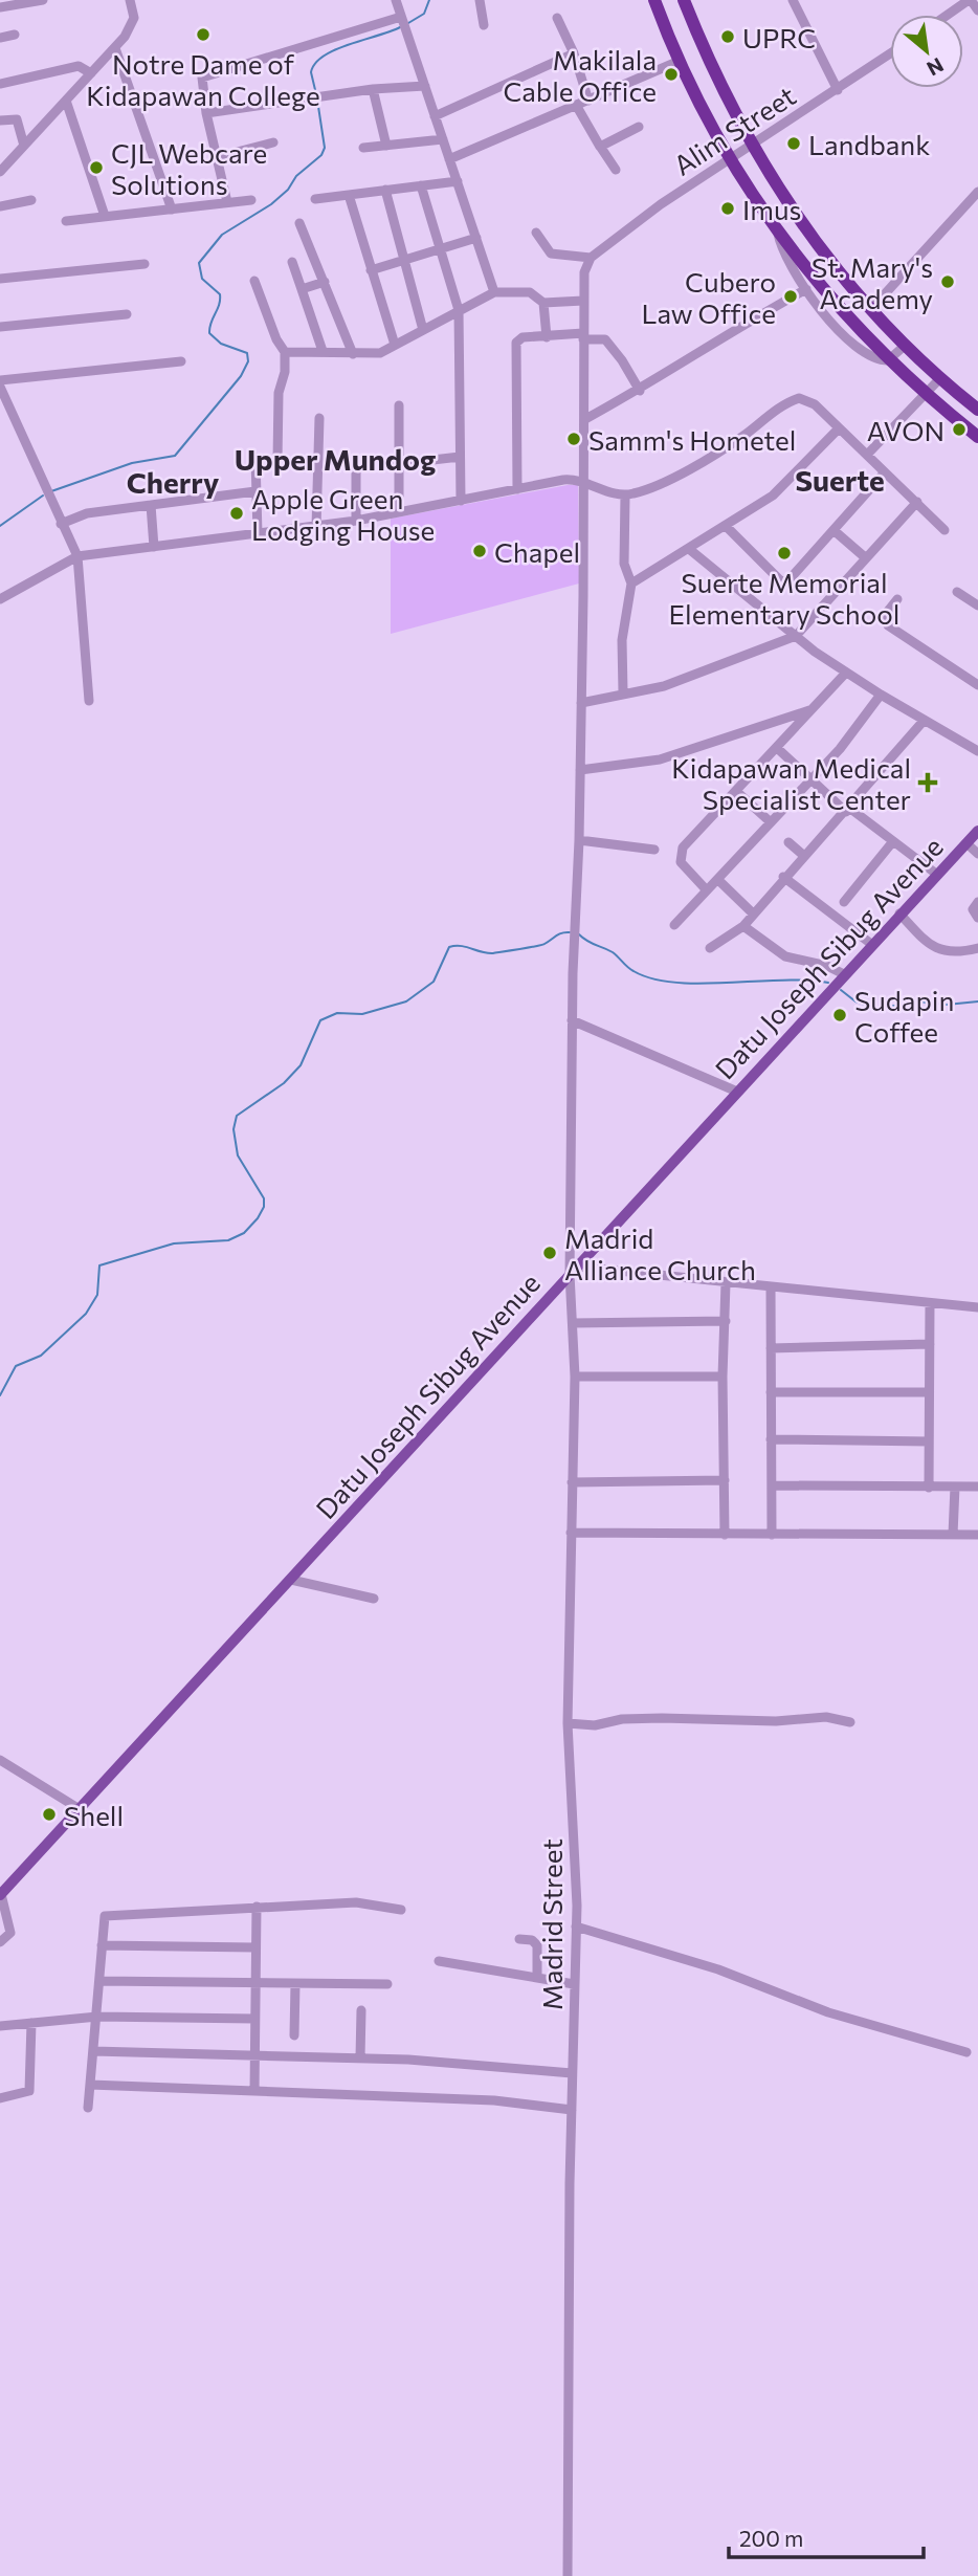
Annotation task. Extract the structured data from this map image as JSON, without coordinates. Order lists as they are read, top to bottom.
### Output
{
  "streets": {
    "main road": ["Datu Joseph Sibug Avenue"],
    "street": ["Alim Street", "Madrid Street"]
  },
  "crossings": [
    ["Alim Street", "Madrid Street"],
    ["Datu Joseph Sibug Avenue", "Madrid Street"]
  ],
  "districts": ["Upper Mundog", "Suerte", "Cherry"],
  "places": {
    "other": [
      "Notre Dame of Kidapawan College",
      "UPRC",
      "Makilala Cable Office",
      "Landbank",
      "CJL Webcare Solutions",
      "Imus",
      "St. Mary's Academy",
      "Cubero Law Office",
      "AVON",
      "Samm's Hometel",
      "Apple Green Lodging House",
      "Chapel",
      "Suerte Memorial Elementary School",
      "Sudapin Coffee",
      "Madrid Alliance Church",
      "Shell"
    ],
    "health": ["Kidapawan Medical Specialist Center"]
  },
  "scale_bar": "200 m",
  "north": "bottom right"
}
